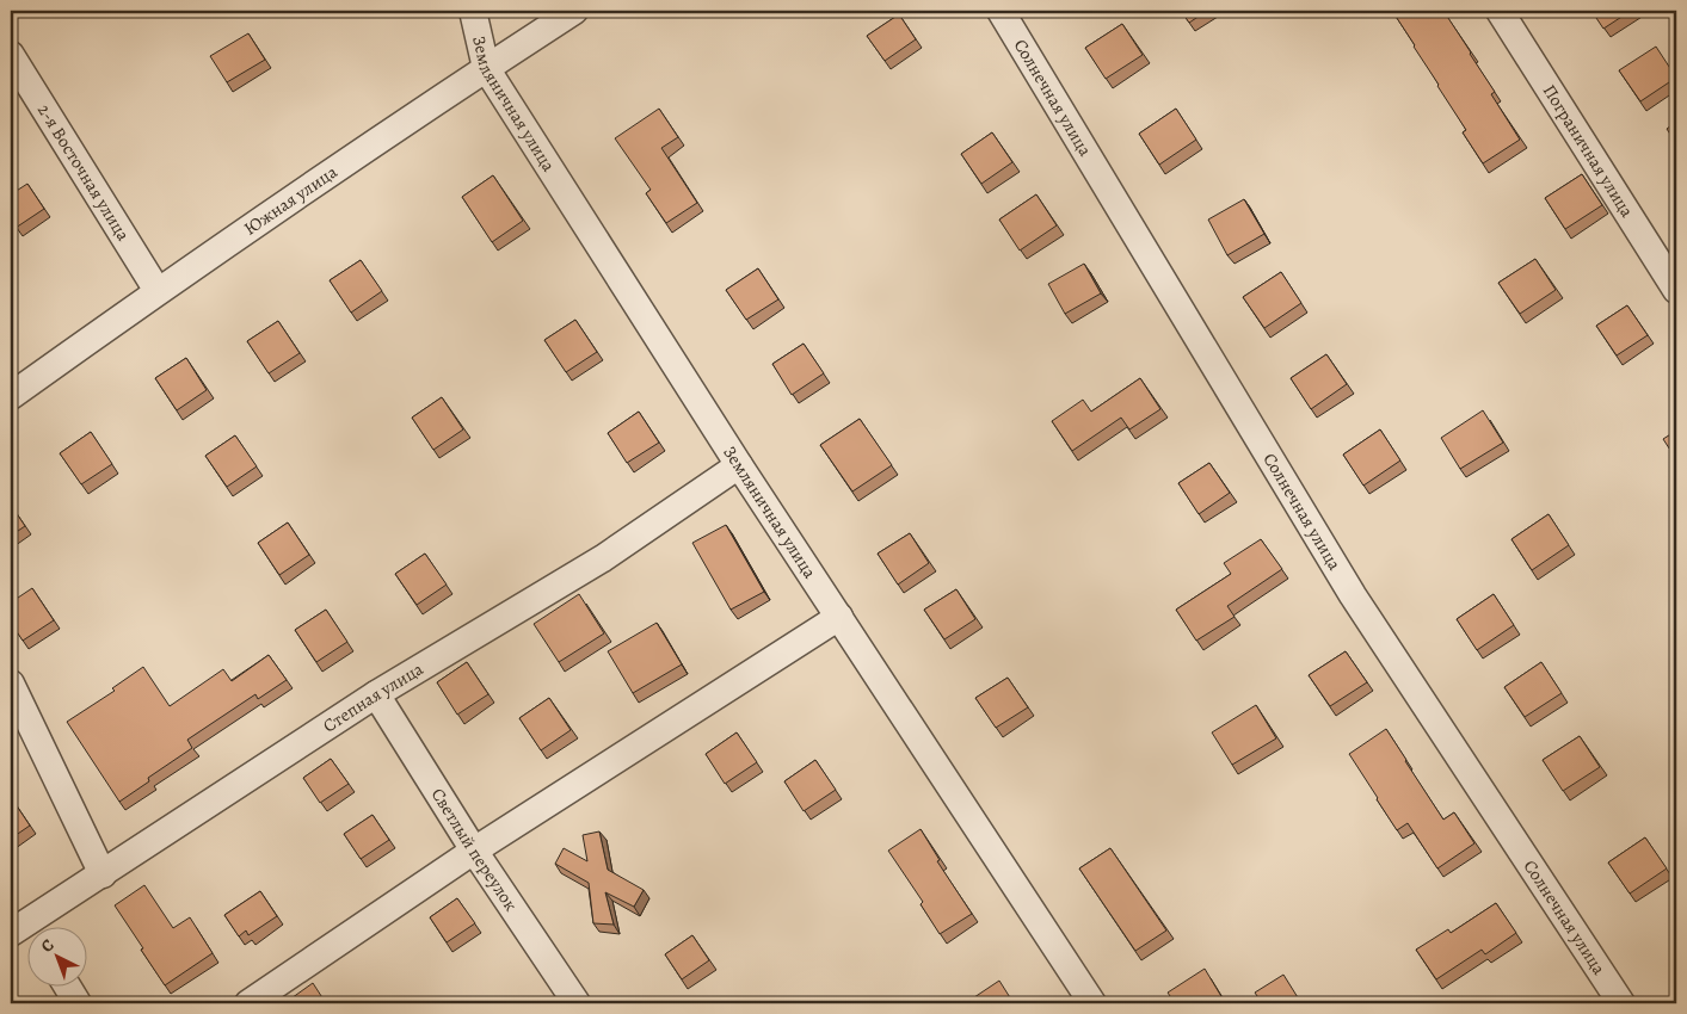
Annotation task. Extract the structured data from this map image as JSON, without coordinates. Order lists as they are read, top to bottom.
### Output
{
  "streets": {
    "street": [
      "Солнечная улица",
      "Земляничная улица",
      "Пограничная улица",
      "2-я Восточная улица",
      "Южная улица",
      "Степная улица",
      "Светлый переулок"
    ]
  },
  "crossings": [
    ["Земляничная улица", "Южная улица"],
    ["Земляничная улица", "Степная улица"],
    ["2-я Восточная улица", "Южная улица"],
    ["Степная улица", "Светлый переулок"]
  ],
  "north": "top left"
}
